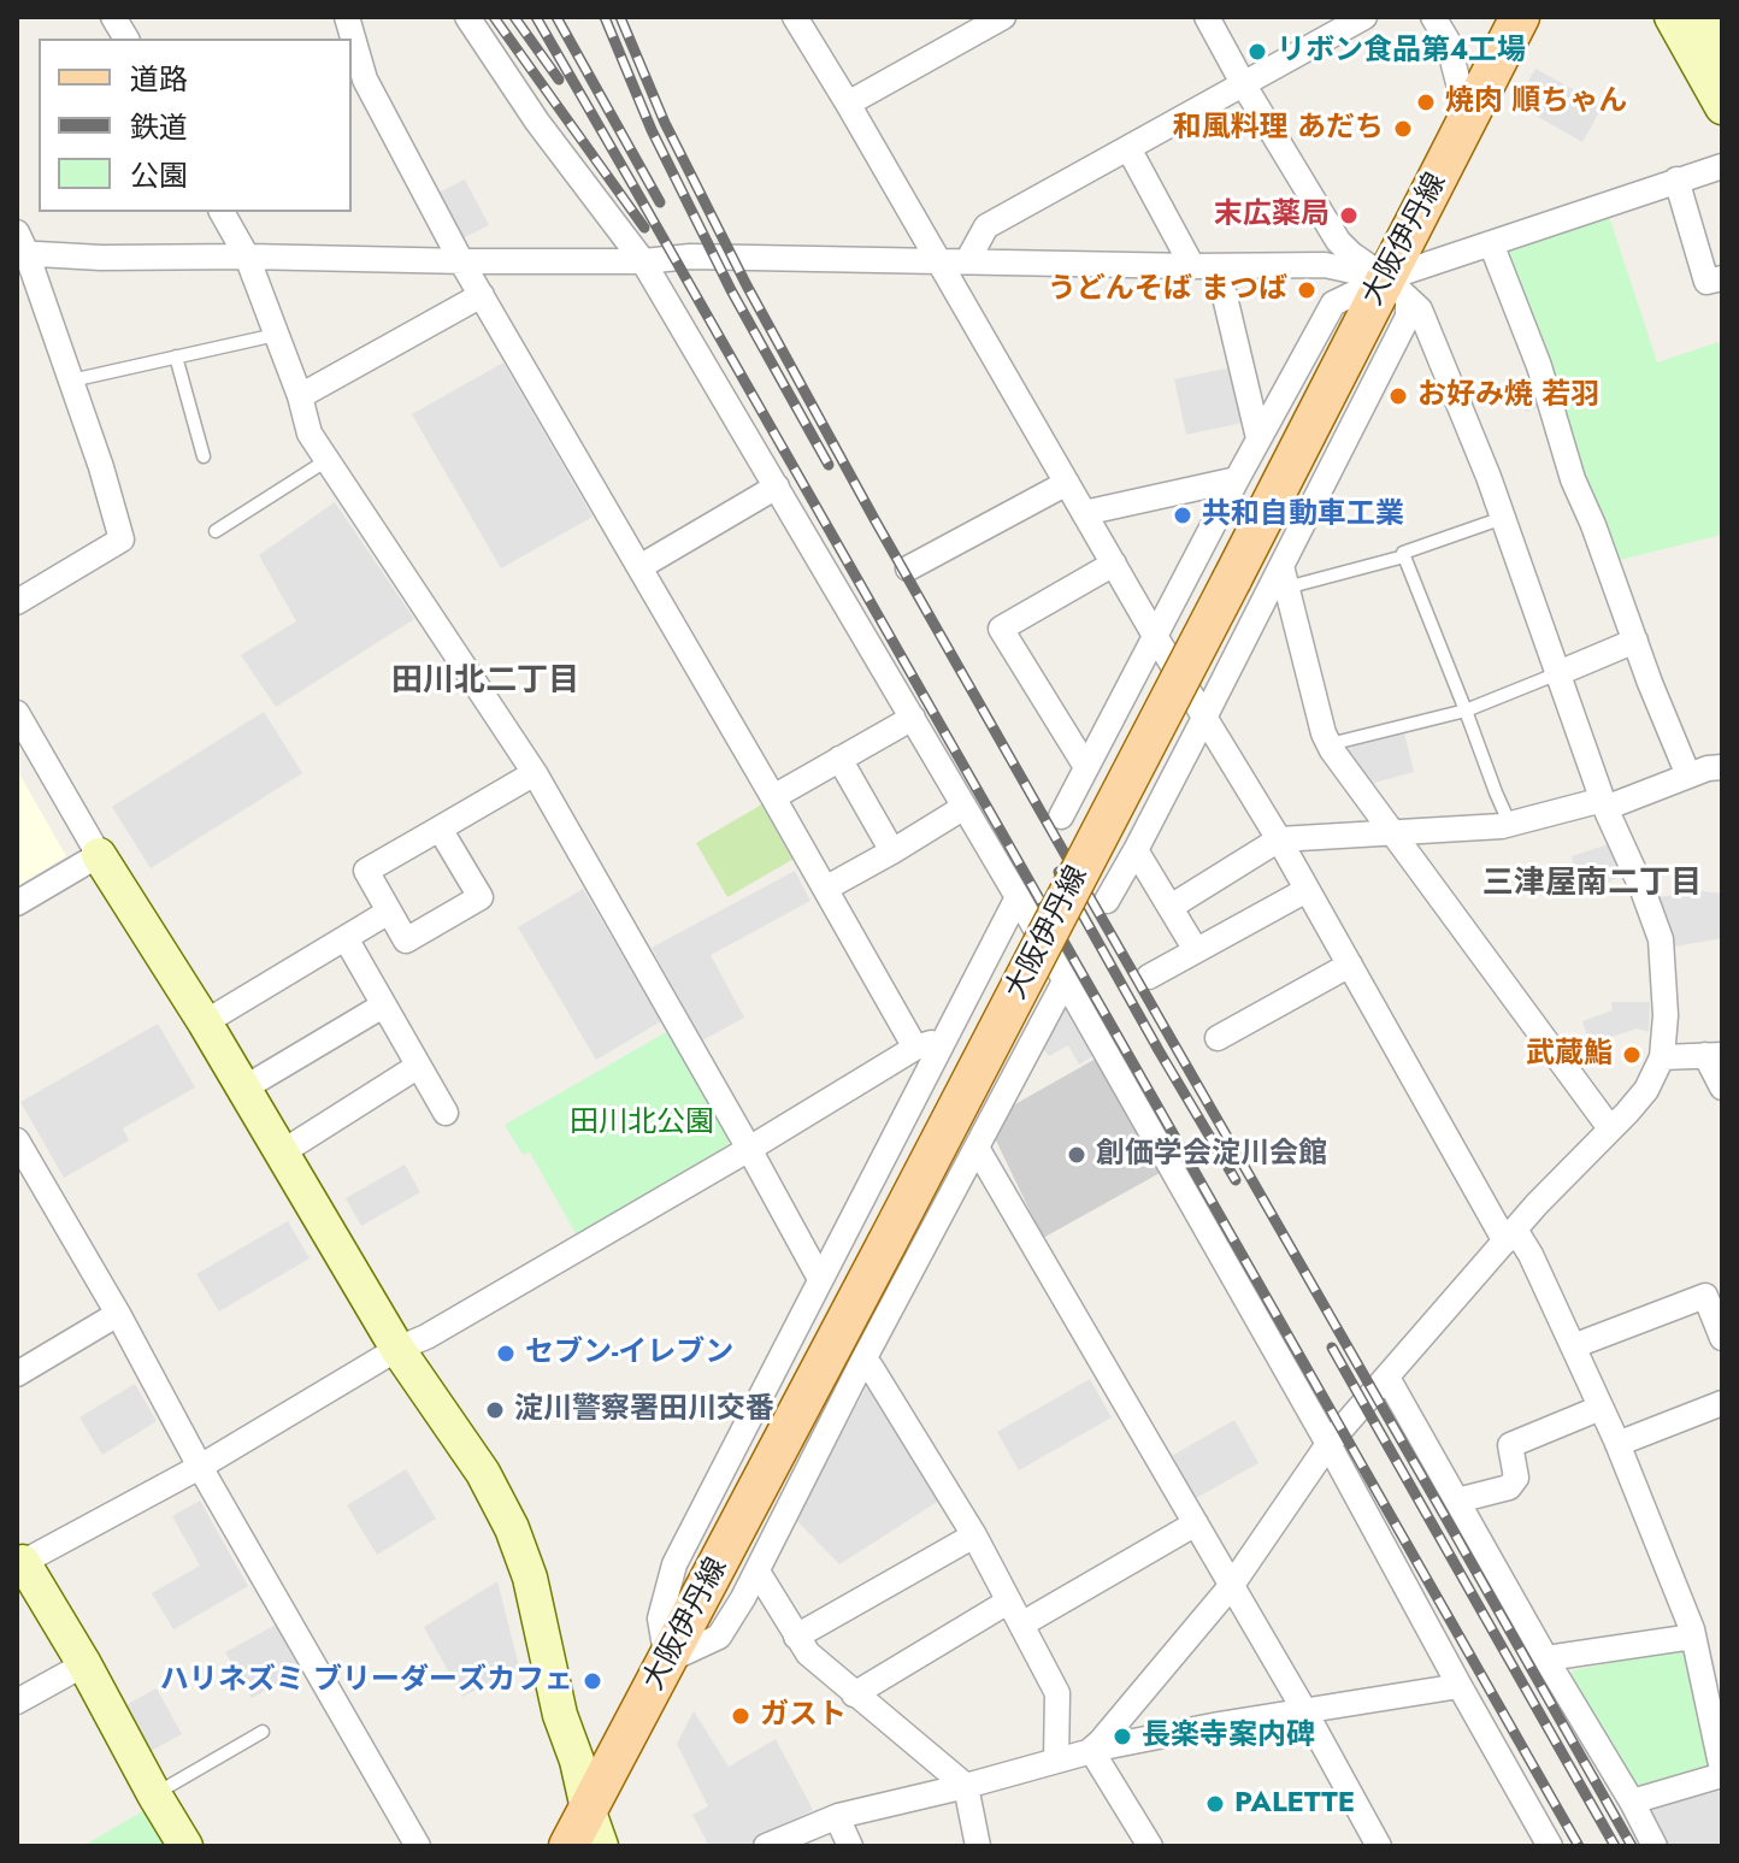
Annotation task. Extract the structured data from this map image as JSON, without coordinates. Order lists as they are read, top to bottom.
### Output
{
  "streets": {
    "main road": ["大阪伊丹線"]
  },
  "districts": ["田川北二丁目", "三津屋南二丁目"],
  "parks": ["田川北公園"],
  "places": [
    "リボン食品第４工場",
    "焼肉 順ちゃん",
    "和風料理 あだち",
    "末広薬局",
    "うどんそば まつば",
    "お好み焼 若羽",
    "共和自動車工業",
    "武蔵鮨",
    "創価学会淀川会館",
    "セブン-イレブン",
    "淀川警察署田川交番",
    "ハリネズミ ブリーダーズカフェ",
    "ガスト",
    "長楽寺案内碑",
    "PALETTE"
  ],
  "legend": ["道路", "鉄道", "公園"]
}
